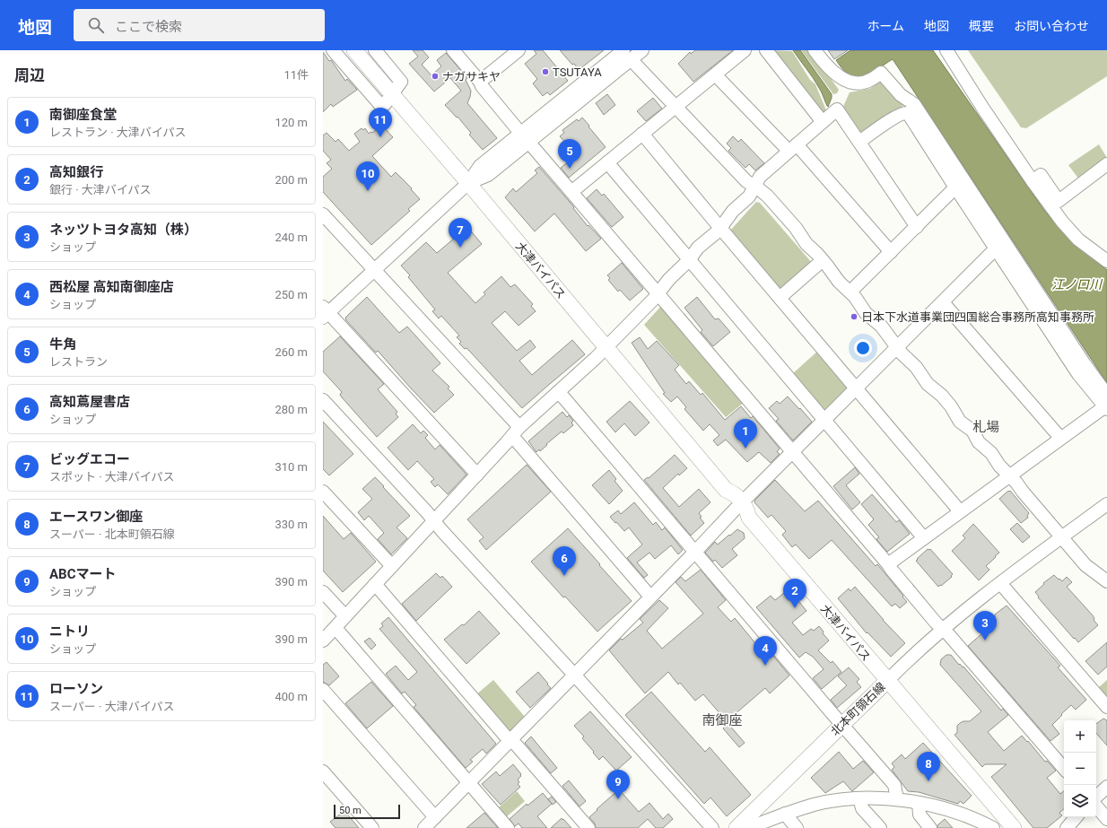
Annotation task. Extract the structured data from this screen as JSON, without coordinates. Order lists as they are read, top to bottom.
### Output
{
  "streets": {
    "main road": ["大津バイパス", "北本町領石線"]
  },
  "crossings": [
    ["大津バイパス", "北本町領石線"]
  ],
  "districts": ["札場", "南御座"],
  "water": ["江ノ口川"],
  "places": ["TSUTAYA", "ナガサキヤ", "日本下水道事業団四国総合事務所高知事務所"],
  "scale_bar": "50 m",
  "page": {
    "header": "地図",
    "search": "ここで検索",
    "nav": [
      "ホーム",
      "地図",
      "概要",
      "お問い合わせ"
    ],
    "heading": ["周辺", "11件"],
    "list": [
      {
        "mark": "1",
        "name": "南御座食堂",
        "note": "レストラン · 大津バイパス",
        "value": "120 m"
      },
      {
        "mark": "2",
        "name": "高知銀行",
        "note": "銀行 · 大津バイパス",
        "value": "200 m"
      },
      {
        "mark": "3",
        "name": "ネッツトヨタ高知（株）",
        "note": "ショップ",
        "value": "240 m"
      },
      {
        "mark": "4",
        "name": "西松屋 高知南御座店",
        "note": "ショップ",
        "value": "250 m"
      },
      {
        "mark": "5",
        "name": "牛角",
        "note": "レストラン",
        "value": "260 m"
      },
      {
        "mark": "6",
        "name": "高知蔦屋書店",
        "note": "ショップ",
        "value": "280 m"
      },
      {
        "mark": "7",
        "name": "ビッグエコー",
        "note": "スポット · 大津バイパス",
        "value": "310 m"
      },
      {
        "mark": "8",
        "name": "エースワン御座",
        "note": "スーパー · 北本町領石線",
        "value": "330 m"
      },
      {
        "mark": "9",
        "name": "ABCマート",
        "note": "ショップ",
        "value": "390 m"
      },
      {
        "mark": "10",
        "name": "ニトリ",
        "note": "ショップ",
        "value": "390 m"
      },
      {
        "mark": "11",
        "name": "ローソン",
        "note": "スーパー · 大津バイパス",
        "value": "400 m"
      }
    ],
    "pins": [
      "11",
      "5",
      "10",
      "7",
      "1",
      "6",
      "2",
      "3",
      "4",
      "8",
      "9"
    ],
    "map_buttons": ["+", "−"],
    "scale": "50 m"
  }
}
